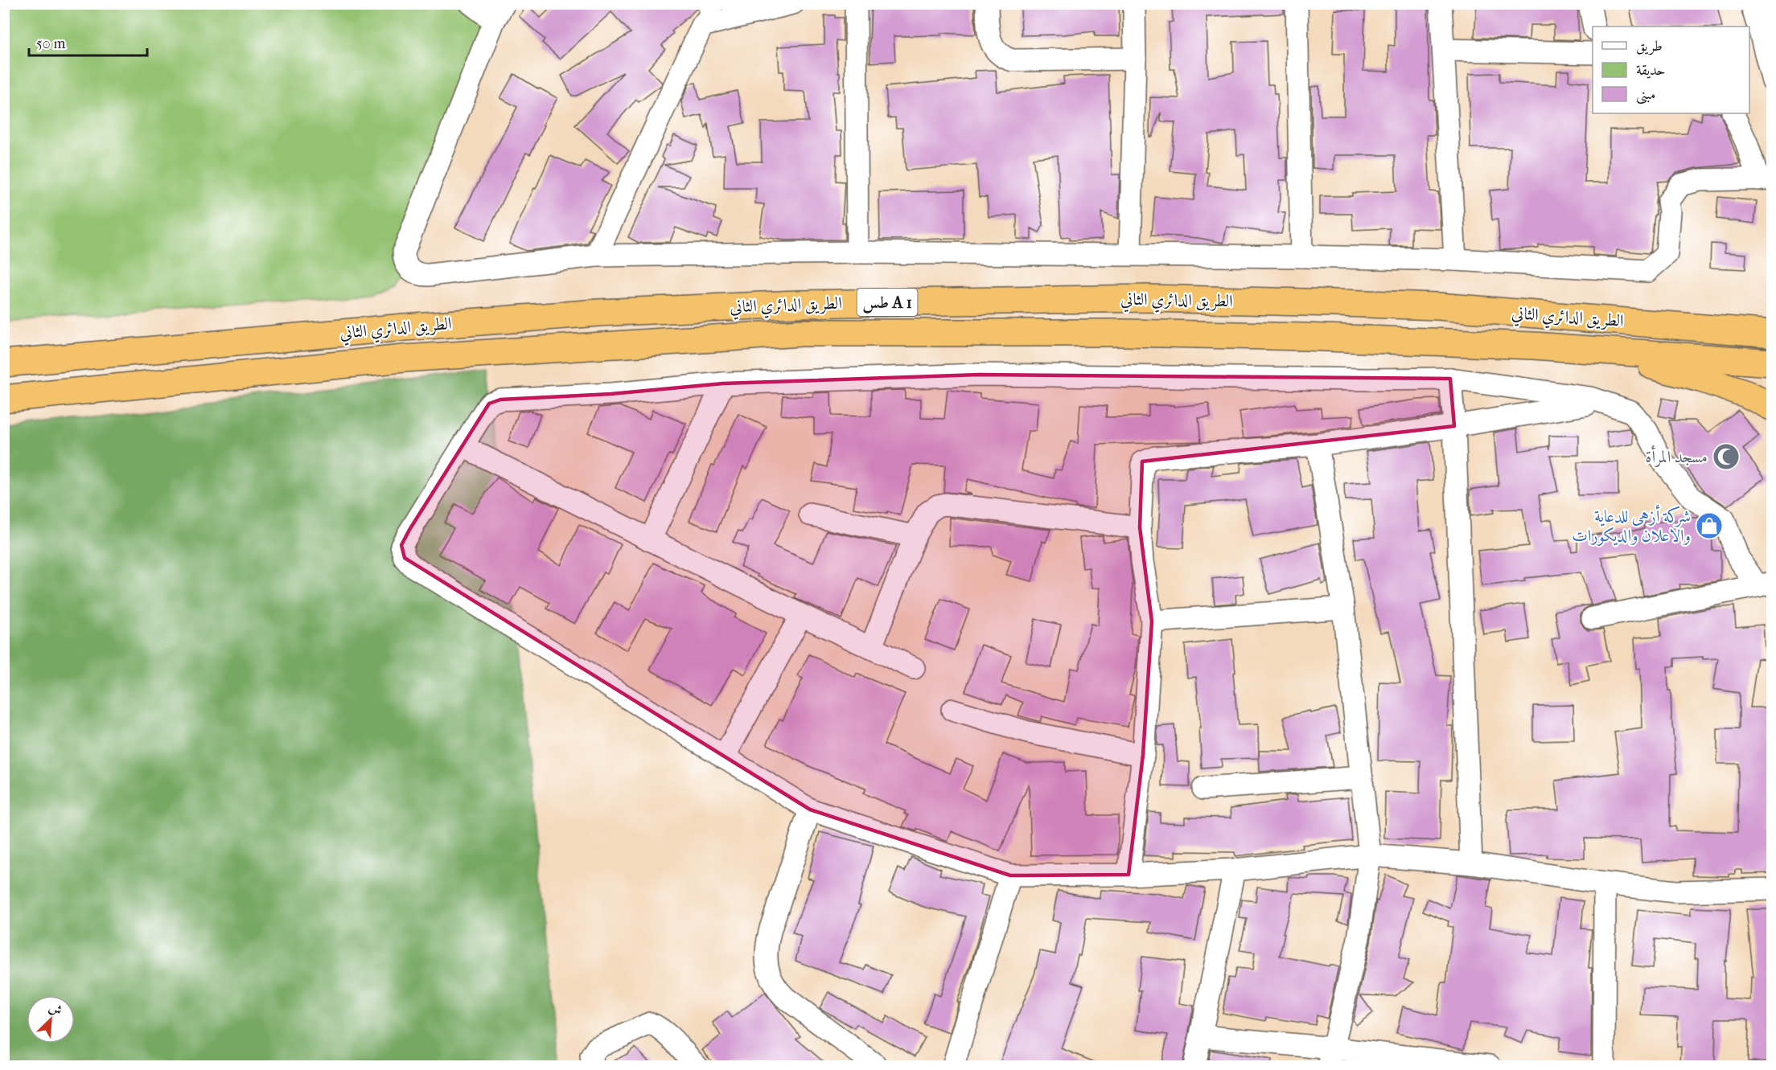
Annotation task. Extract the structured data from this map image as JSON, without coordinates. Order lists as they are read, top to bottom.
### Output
{
  "streets": {
    "highway": ["الطريق الدائري الثاني", "طس A 1"]
  },
  "places": {
    "mosque": ["مسجد المرأة"],
    "shop": ["شركة أزهى للدعاية والاعلان والديكورات"]
  },
  "legend": ["طريق", "حديقة", "مبنى"],
  "scale_bar": "50 m",
  "north": "top right"
}
